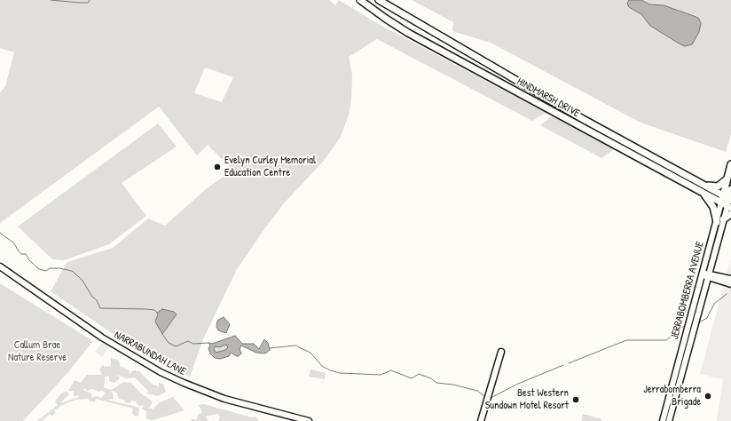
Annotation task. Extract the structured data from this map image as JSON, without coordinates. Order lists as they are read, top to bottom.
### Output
{
  "streets": {
    "main road": ["HINDMARSH DRIVE", "JERRABOMBERRA AVENUE"],
    "street": ["NARRABUNDAH LANE"]
  },
  "crossings": [
    ["HINDMARSH DRIVE", "JERRABOMBERRA AVENUE"]
  ],
  "parks": ["Callum Brae Nature Reserve"],
  "places": ["Evelyn Curley Memorial Education Centre", "Jerrabomberra Brigade", "Best Western Sundown Motel Resort"]
}
